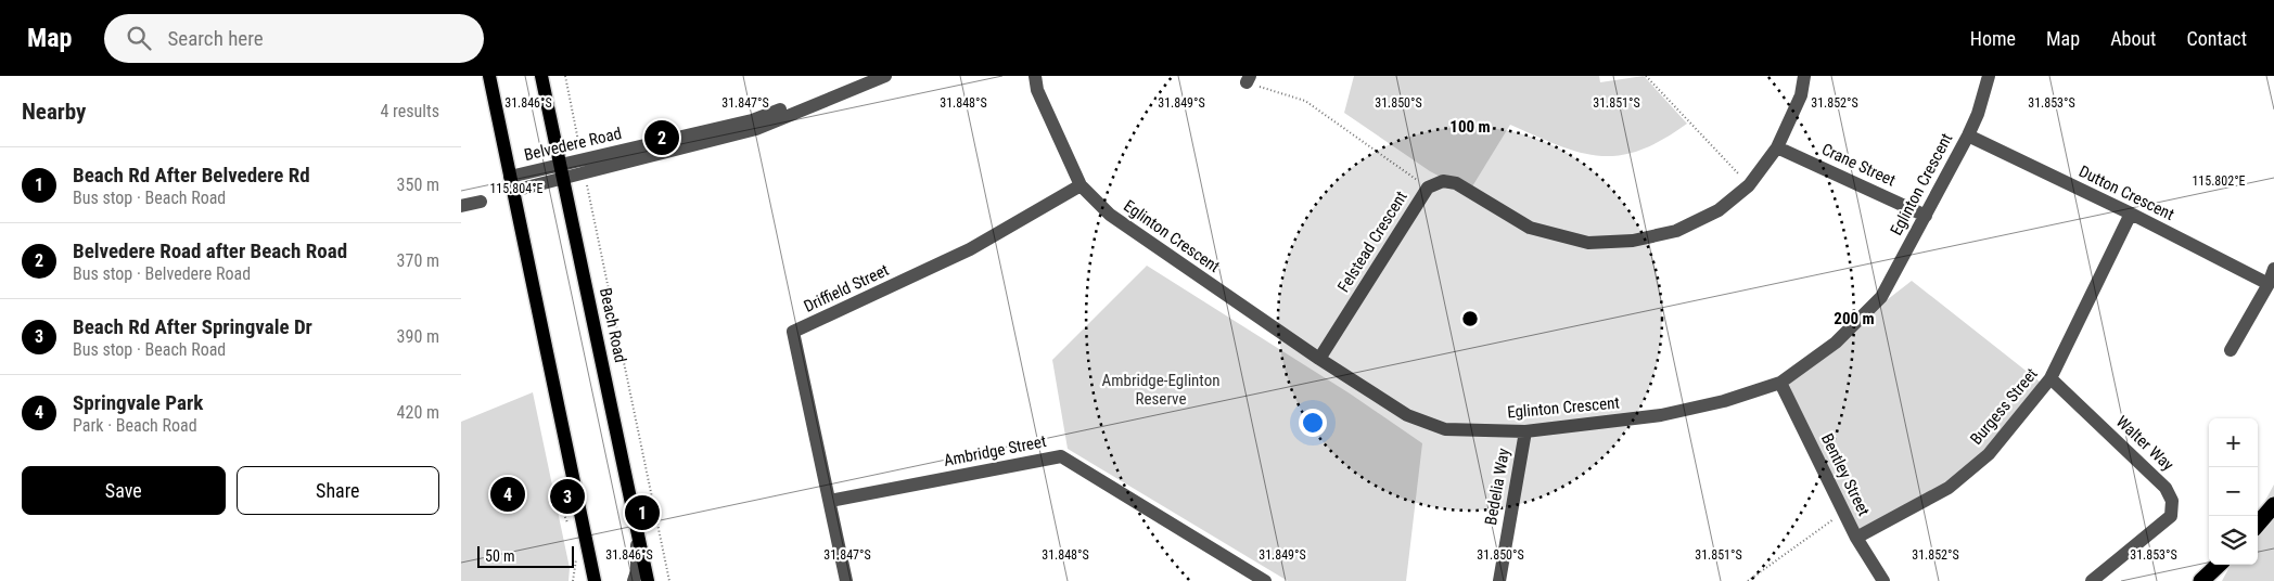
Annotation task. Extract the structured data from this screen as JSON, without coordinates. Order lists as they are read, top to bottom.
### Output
{
  "streets": {
    "main road": ["Beach Road"],
    "street": [
      "Belvedere Road",
      "Crane Street",
      "Eglinton Crescent",
      "Dutton Crescent",
      "Felstead Crescent",
      "Driffield Street",
      "Burgess Street",
      "Walter Way",
      "Ambridge Street",
      "Bentley Street",
      "Bedelia Way"
    ]
  },
  "crossings": [
    ["Belvedere Road", "Beach Road"],
    ["Crane Street", "Eglinton Crescent"],
    ["Crane Street", "Felstead Crescent"],
    ["Eglinton Crescent", "Dutton Crescent"],
    ["Eglinton Crescent", "Felstead Crescent"],
    ["Eglinton Crescent", "Driffield Street"],
    ["Eglinton Crescent", "Bentley Street"],
    ["Eglinton Crescent", "Bedelia Way"],
    ["Dutton Crescent", "Burgess Street"],
    ["Driffield Street", "Ambridge Street"],
    ["Burgess Street", "Walter Way"],
    ["Burgess Street", "Bentley Street"]
  ],
  "parks": ["Ambridge-Eglinton Reserve"],
  "scale_bar": "50 m",
  "page": {
    "header": "Map",
    "search": "Search here",
    "nav": [
      "Home",
      "Map",
      "About",
      "Contact"
    ],
    "heading": ["Nearby", "4 results"],
    "pins": [
      "2",
      "4",
      "3",
      "1"
    ],
    "list": [
      {
        "mark": "1",
        "name": "Beach Rd After Belvedere Rd",
        "note": "Bus stop · Beach Road",
        "value": "350 m"
      },
      {
        "mark": "2",
        "name": "Belvedere Road after Beach Road",
        "note": "Bus stop · Belvedere Road",
        "value": "370 m"
      },
      {
        "mark": "3",
        "name": "Beach Rd After Springvale Dr",
        "note": "Bus stop · Beach Road",
        "value": "390 m"
      },
      {
        "mark": "4",
        "name": "Springvale Park",
        "note": "Park · Beach Road",
        "value": "420 m"
      }
    ],
    "map_buttons": ["+", "−"],
    "buttons": ["Save", "Share"],
    "scale": "50 m"
  },
  "coordinates": [
    "31.846°S",
    "31.847°S",
    "31.848°S",
    "31.849°S",
    "31.850°S",
    "31.851°S",
    "31.852°S",
    "31.853°S",
    "115.802°E",
    "115.804°E"
  ],
  "rings": ["100 m", "200 m"]
}
